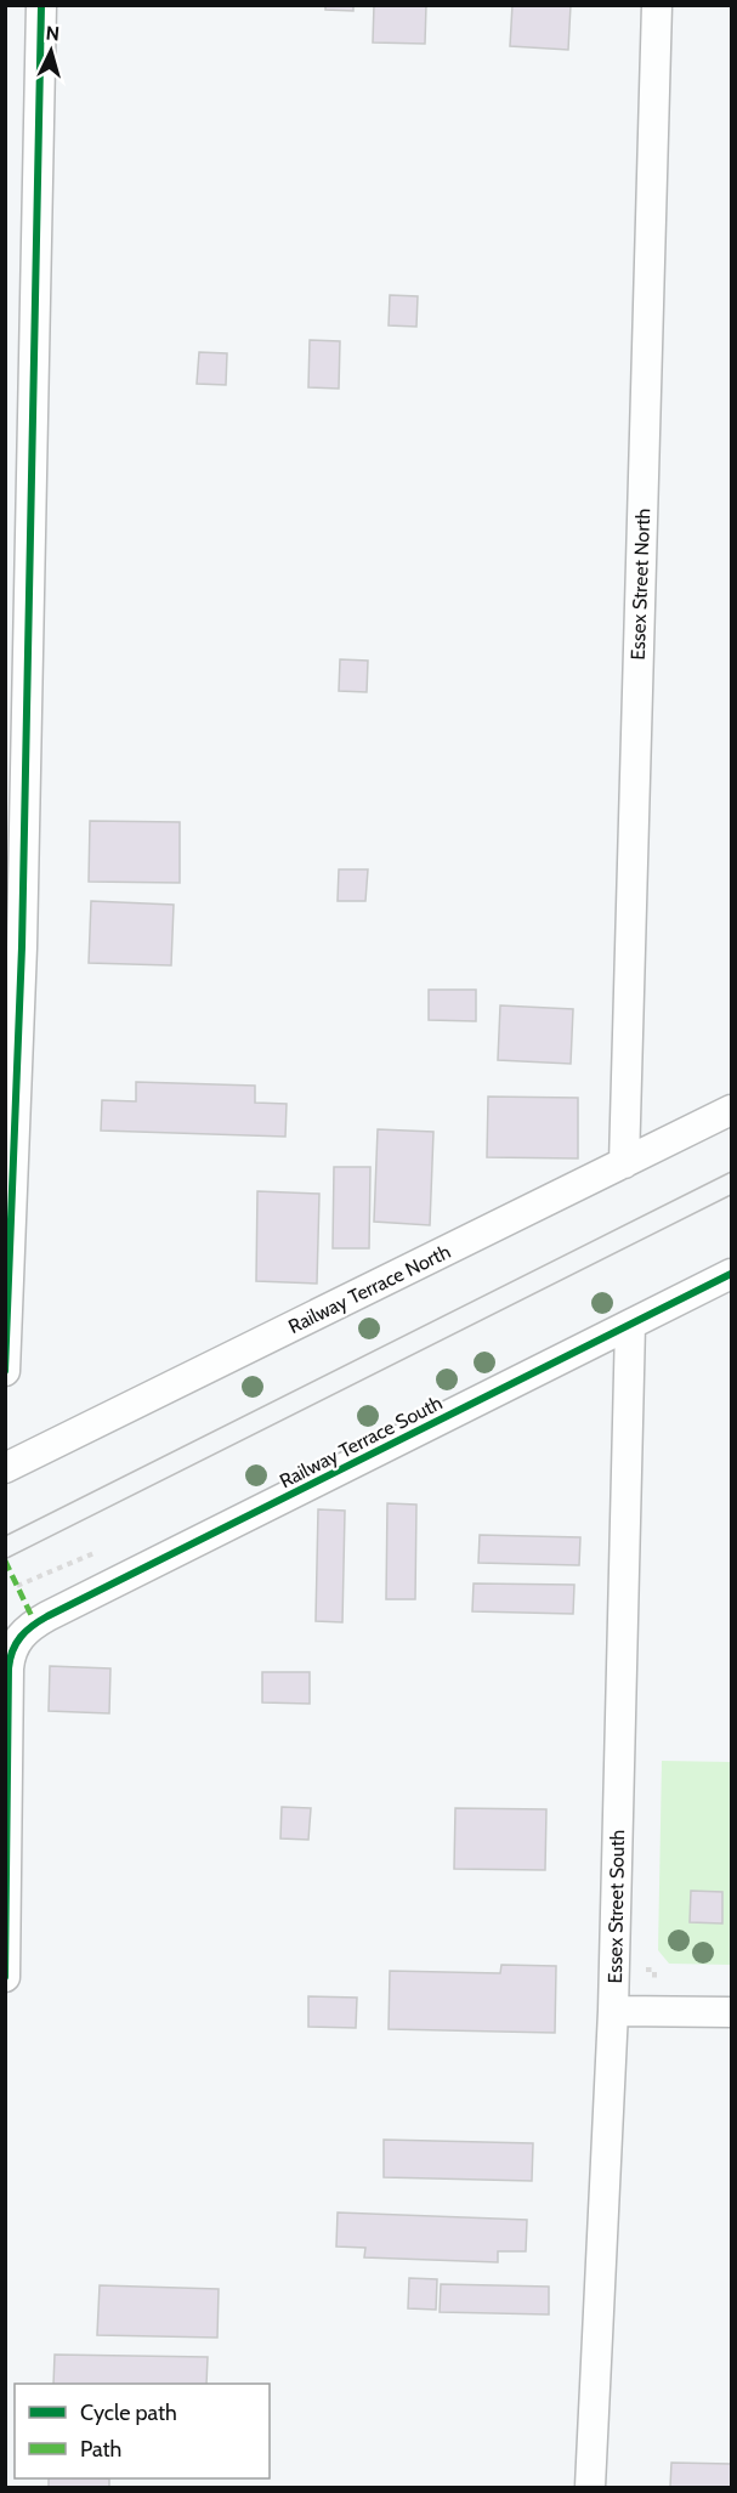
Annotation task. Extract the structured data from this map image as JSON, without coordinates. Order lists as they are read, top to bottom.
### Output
{
  "streets": {
    "street": [
      "Essex Street North",
      "Railway Terrace North",
      "Railway Terrace South",
      "Essex Street South"
    ]
  },
  "crossings": [
    ["Essex Street North", "Railway Terrace North"],
    ["Railway Terrace South", "Essex Street South"]
  ],
  "legend": ["Cycle path", "Path"],
  "north": "top"
}
